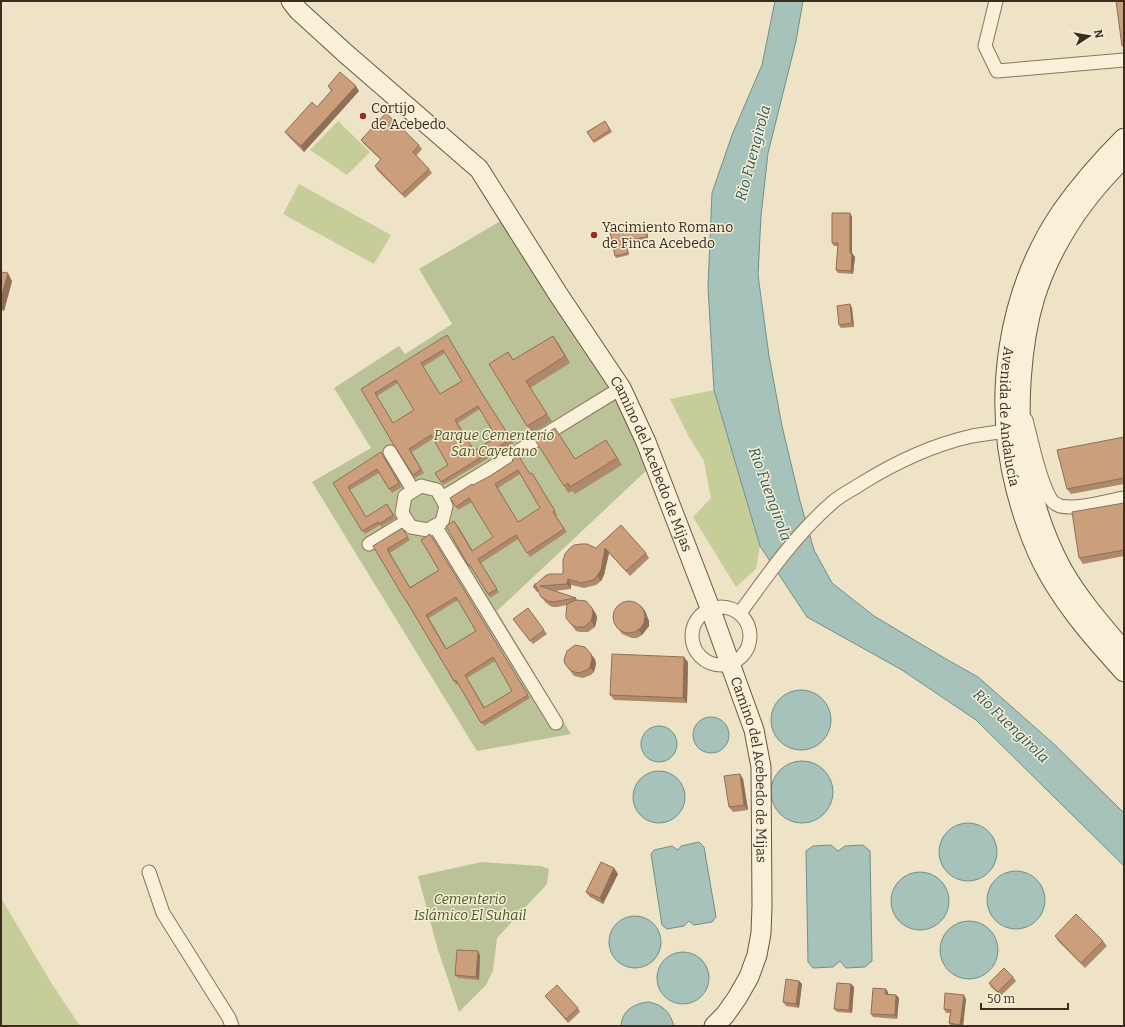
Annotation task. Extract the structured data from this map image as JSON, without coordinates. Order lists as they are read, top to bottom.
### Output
{
  "streets": {
    "street": ["Avenida de Andalucía", "Camino del Acebedo de Mijas"]
  },
  "water": ["Rio Fuengirola"],
  "parks": ["Parque Cementerio San Cayetano", "Cementerio Islámico El Suhail"],
  "places": ["Cortijo de Acebedo", "Yacimiento Romano de Finca Acebedo"],
  "scale_bar": "50 m",
  "north": "right"
}
